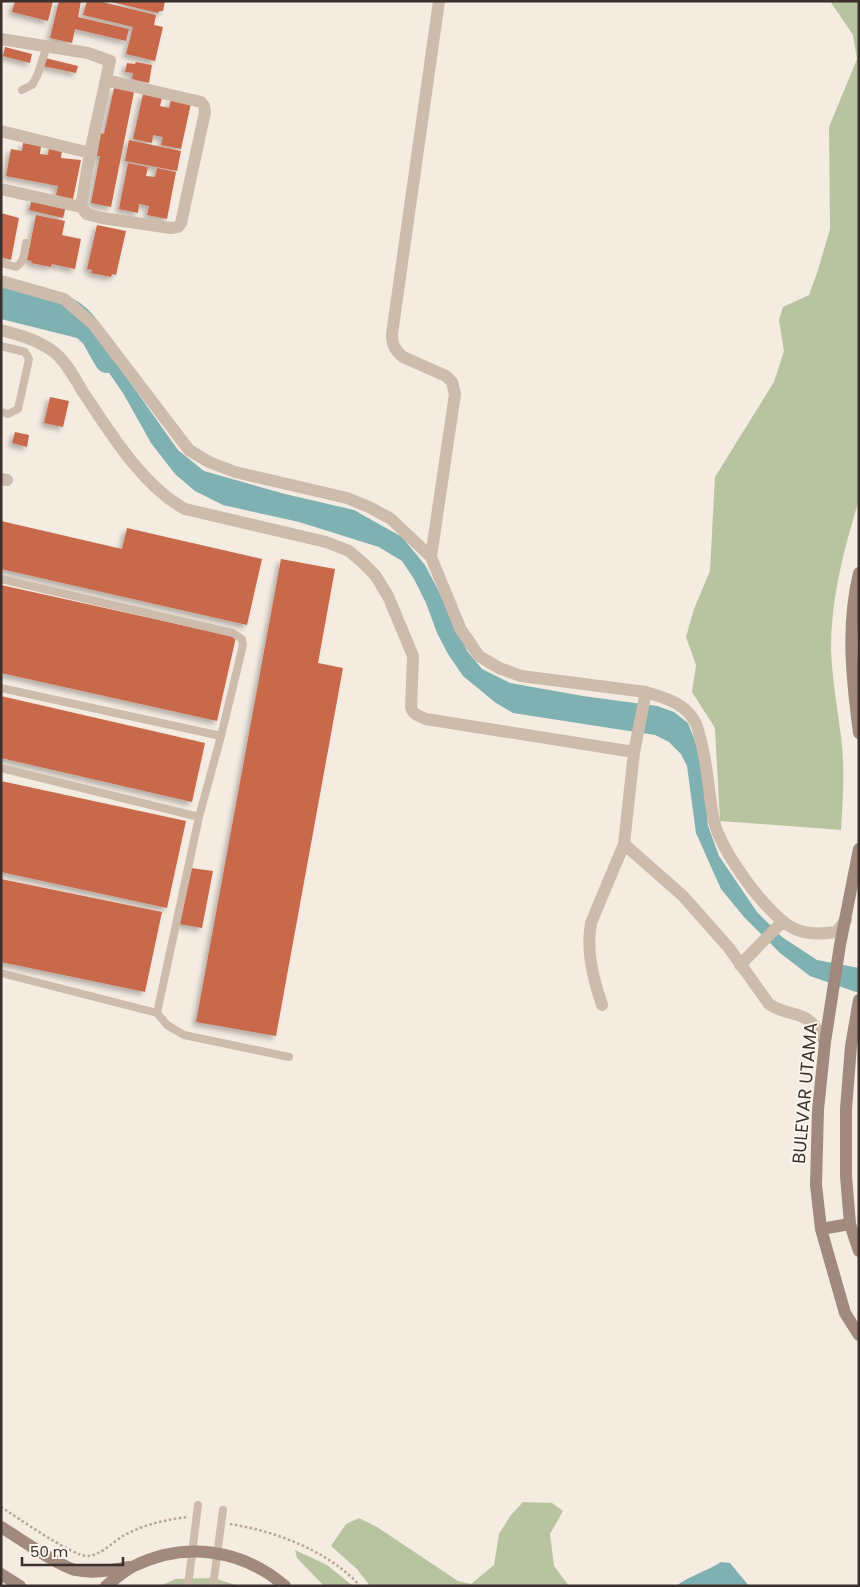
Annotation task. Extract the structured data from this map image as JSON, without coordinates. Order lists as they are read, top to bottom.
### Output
{
  "streets": {
    "main road": ["BULEVAR UTAMA"]
  },
  "scale_bar": "50 m"
}
